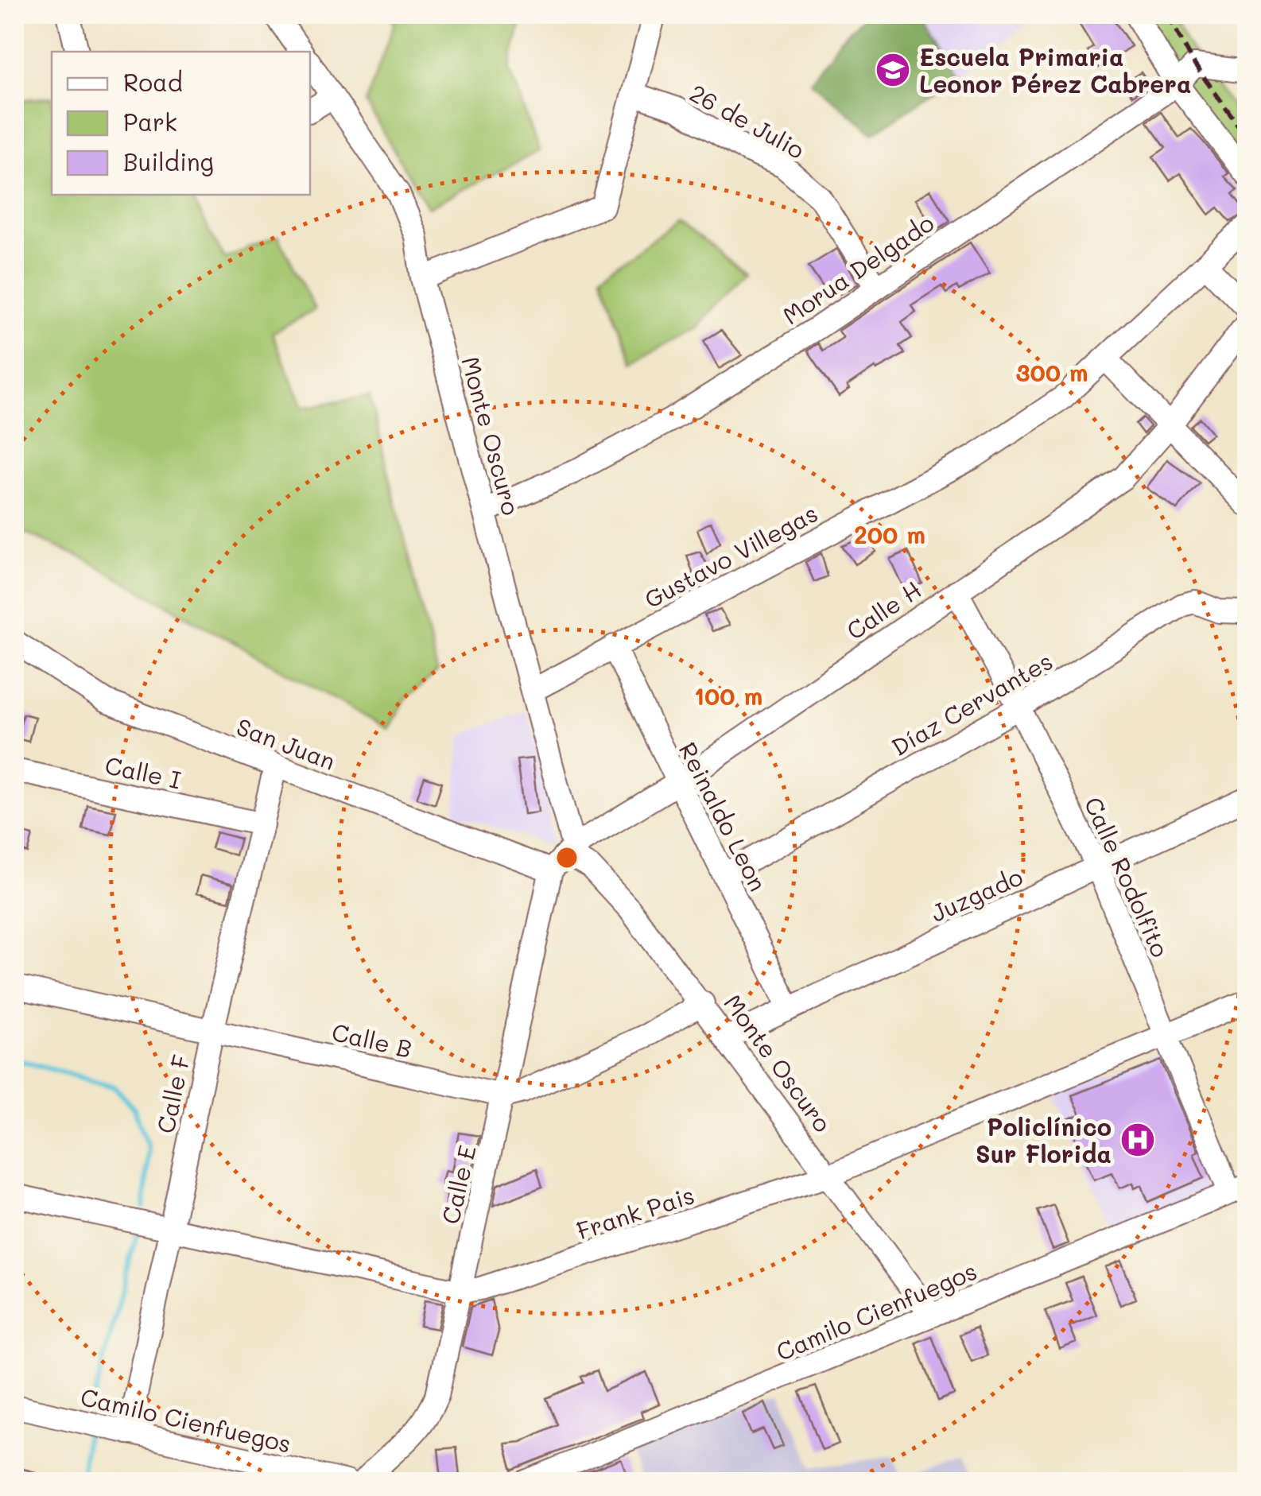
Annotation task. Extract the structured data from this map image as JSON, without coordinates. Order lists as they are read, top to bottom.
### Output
{
  "streets": {
    "street": [
      "26 de Julio",
      "Morua Delgado",
      "Monte Oscuro",
      "Gustavo Villegas",
      "Calle H",
      "Díaz Cervantes",
      "San Juan",
      "Calle I",
      "Reinaldo Leon",
      "Calle Rodolfito",
      "Juzgado",
      "Calle B",
      "Calle F",
      "Calle E",
      "Frank Pais",
      "Camilo Cienfuegos"
    ]
  },
  "crossings": [
    ["26 de Julio", "Morua Delgado"],
    ["Morua Delgado", "Monte Oscuro"],
    ["Monte Oscuro", "Gustavo Villegas"],
    ["Monte Oscuro", "Calle H"],
    ["Monte Oscuro", "Juzgado"],
    ["Monte Oscuro", "Frank Pais"],
    ["Monte Oscuro", "Camilo Cienfuegos"],
    ["Gustavo Villegas", "Reinaldo Leon"],
    ["Calle H", "San Juan"],
    ["Calle H", "Reinaldo Leon"],
    ["Calle H", "Calle Rodolfito"],
    ["Calle H", "Calle E"],
    ["Díaz Cervantes", "Reinaldo Leon"],
    ["Díaz Cervantes", "Calle Rodolfito"],
    ["San Juan", "Calle F"],
    ["San Juan", "Calle E"],
    ["Calle I", "Calle F"],
    ["Reinaldo Leon", "Juzgado"],
    ["Calle Rodolfito", "Juzgado"],
    ["Calle Rodolfito", "Frank Pais"],
    ["Calle Rodolfito", "Camilo Cienfuegos"],
    ["Calle B", "Calle F"],
    ["Calle B", "Calle E"],
    ["Calle F", "Frank Pais"],
    ["Calle F", "Camilo Cienfuegos"],
    ["Calle E", "Frank Pais"]
  ],
  "places": {
    "school or university": ["Escuela Primaria Leonor Pérez Cabrera"],
    "hospital": ["Policlínico Sur Florida"]
  },
  "legend": ["Road", "Park", "Building"],
  "rings": ["300 m", "200 m", "100 m"]
}
